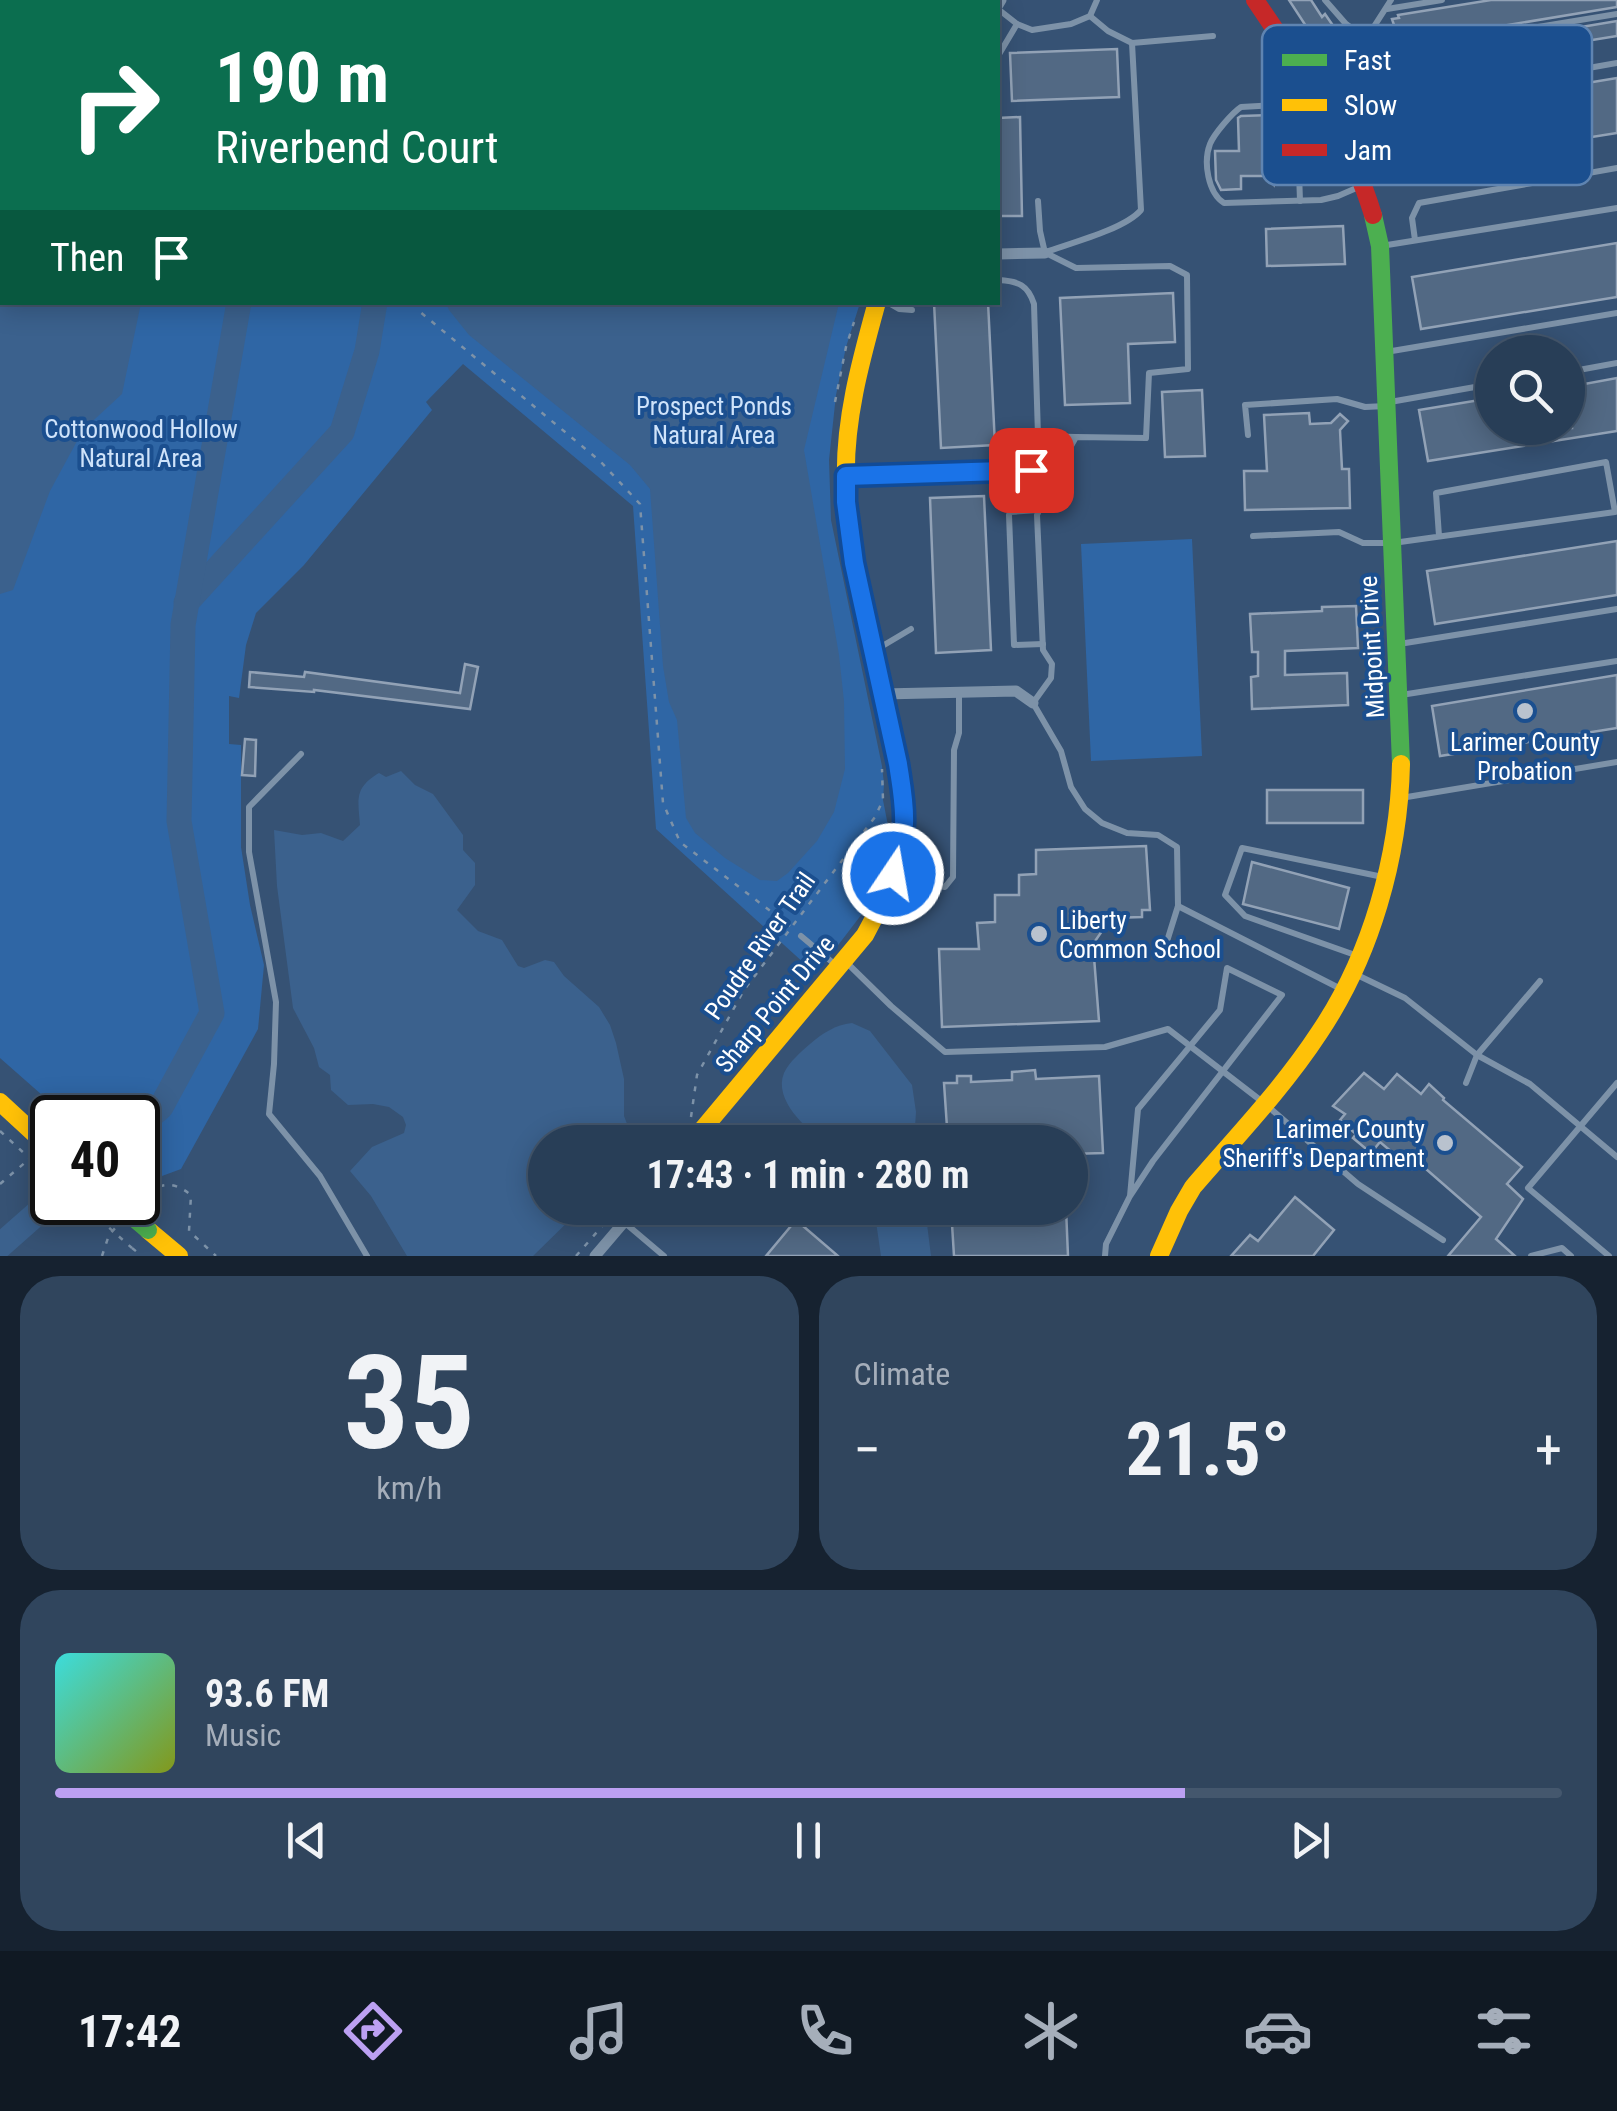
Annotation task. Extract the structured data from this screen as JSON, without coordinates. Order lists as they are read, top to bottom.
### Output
{
  "streets": {
    "street": ["Midpoint Drive", "Sharp Point Drive"],
    "path": ["Poudre River Trail"]
  },
  "parks": ["Prospect Ponds Natural Area", "Cottonwood Hollow Natural Area"],
  "places": ["Larimer County Probation", "Liberty Common School", "Larimer County Sheriff's Department"],
  "legend": ["Fast", "Slow", "Jam"],
  "page": {
    "turn": ["190 m", "Riverbend Court"],
    "then": "Then",
    "limit": "40",
    "trip": "17:43 · 1 min · 280 m",
    "tile": [
      ["35", "km/h"],
      "Climate"
    ],
    "heat": ["−", "21.5°", "+"],
    "song": ["93.6 FM", "Music"],
    "tabs": "17:42"
  }
}
